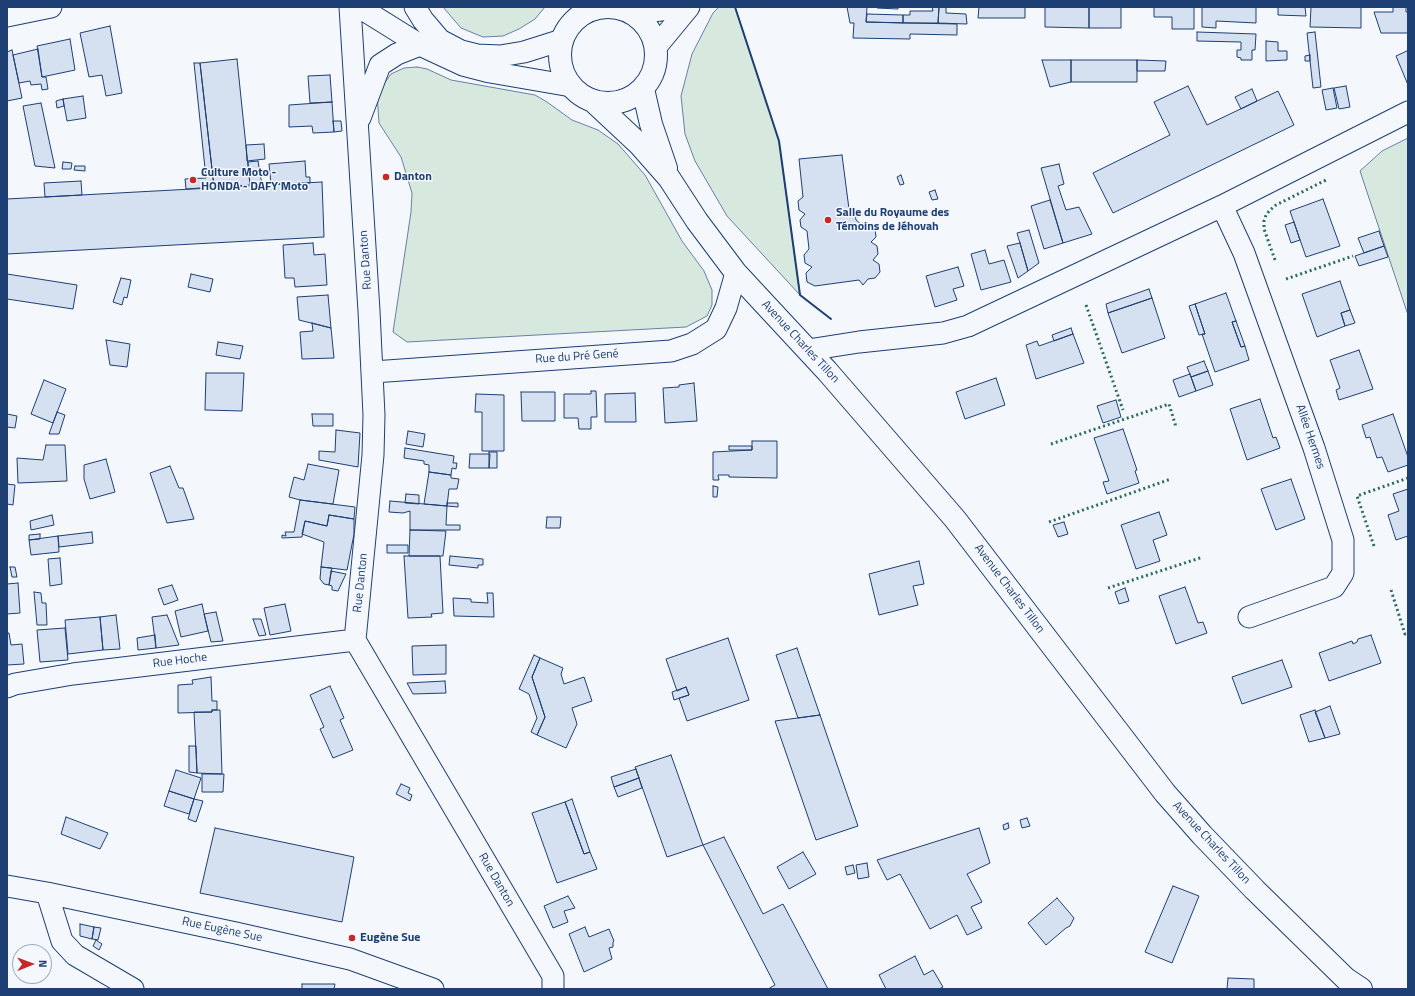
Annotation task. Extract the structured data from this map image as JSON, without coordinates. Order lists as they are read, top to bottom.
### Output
{
  "streets": {
    "street": [
      "Rue Danton",
      "Avenue Charles Tillon",
      "Rue du Pré Gené",
      "Allée Hermes",
      "Rue Hoche",
      "Rue Eugène Sue"
    ]
  },
  "crossings": [
    ["Rue Danton", "Rue du Pré Gené"],
    ["Rue Danton", "Rue Hoche"],
    ["Avenue Charles Tillon", "Rue du Pré Gené"]
  ],
  "places": [
    "Danton",
    "Culture Moto - HONDA - DAFY Moto",
    "Salle du Royaume des Témoins de Jéhovah",
    "Eugène Sue"
  ],
  "north": "right"
}
